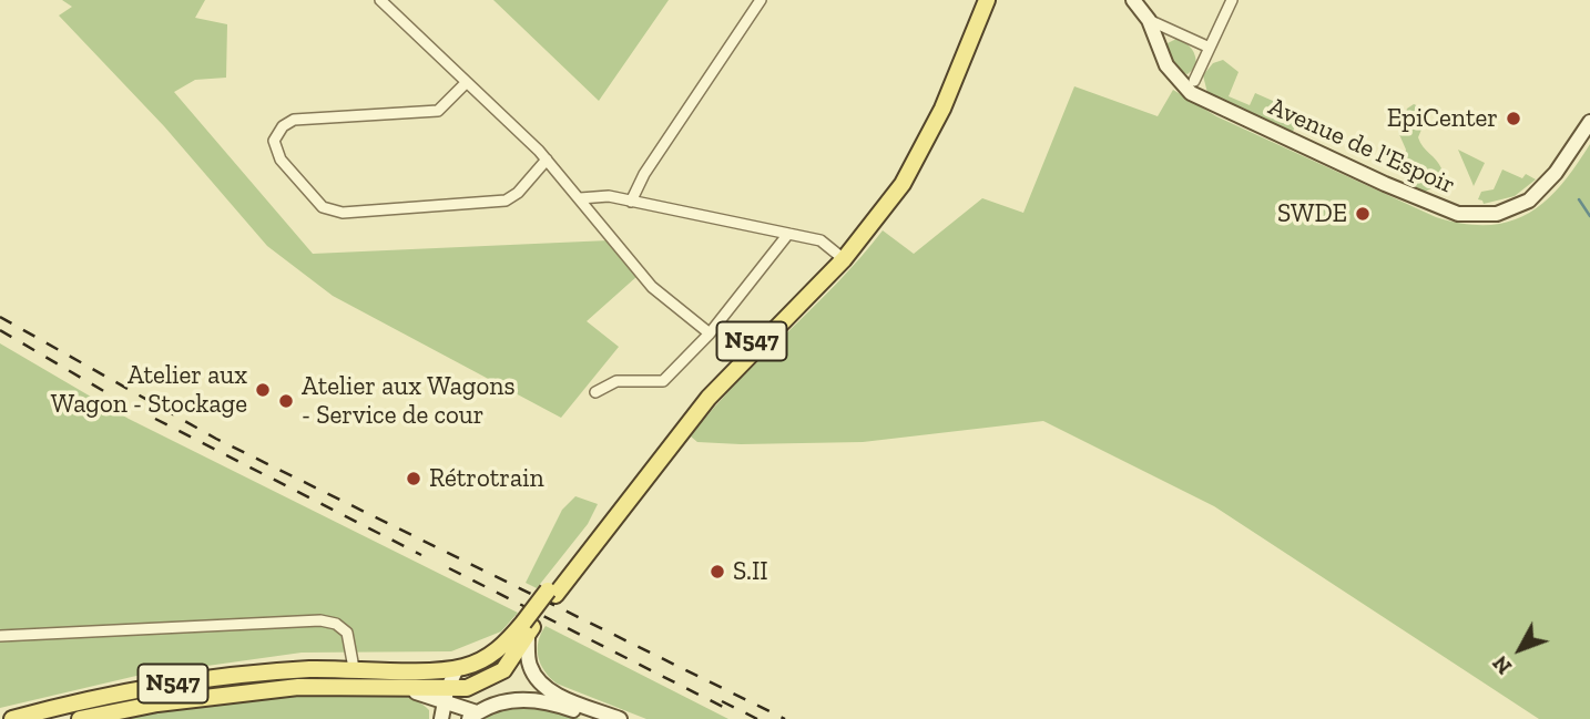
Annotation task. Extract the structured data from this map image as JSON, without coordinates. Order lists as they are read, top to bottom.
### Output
{
  "streets": {
    "main road": ["N547"],
    "street": ["Avenue de l'Espoir"]
  },
  "places": [
    "EpiCenter",
    "SWDE",
    "Atelier aux Wagon - Stockage",
    "Atelier aux Wagons - Service de cour",
    "Rétrotrain",
    "S.II"
  ],
  "north": "bottom left"
}
